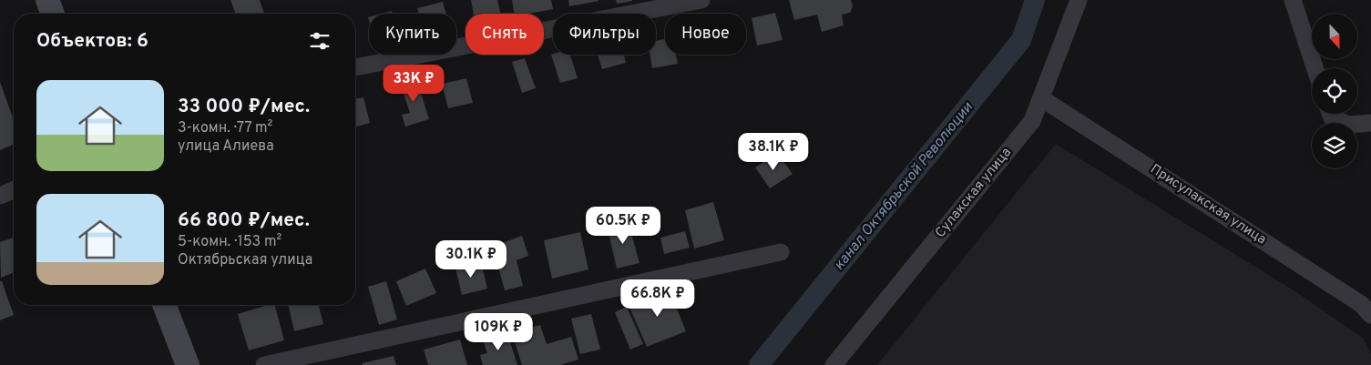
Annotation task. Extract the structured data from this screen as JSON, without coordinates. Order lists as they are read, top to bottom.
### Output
{
  "streets": {
    "street": ["Сулакская улица", "Присулакская улица"]
  },
  "crossings": [
    ["Сулакская улица", "Присулакская улица"]
  ],
  "water": ["канал Октябрьской Революции"],
  "north": "bottom",
  "page": {
    "chip": [
      "Купить",
      "Снять",
      "Фильтры",
      "Новое"
    ],
    "heading": "Объектов: 6",
    "price": [
      "33K ₽",
      "38.1K ₽",
      "60.5K ₽",
      "30.1K ₽",
      "66.8K ₽",
      "109K ₽"
    ],
    "list": [
      {
        "name": "33 000 ₽/мес.",
        "note": "3-комн. · 77 m² · улица Алиева"
      },
      {
        "name": "66 800 ₽/мес.",
        "note": "5-комн. · 153 m² · Октябрьская улица"
      }
    ]
  }
}
